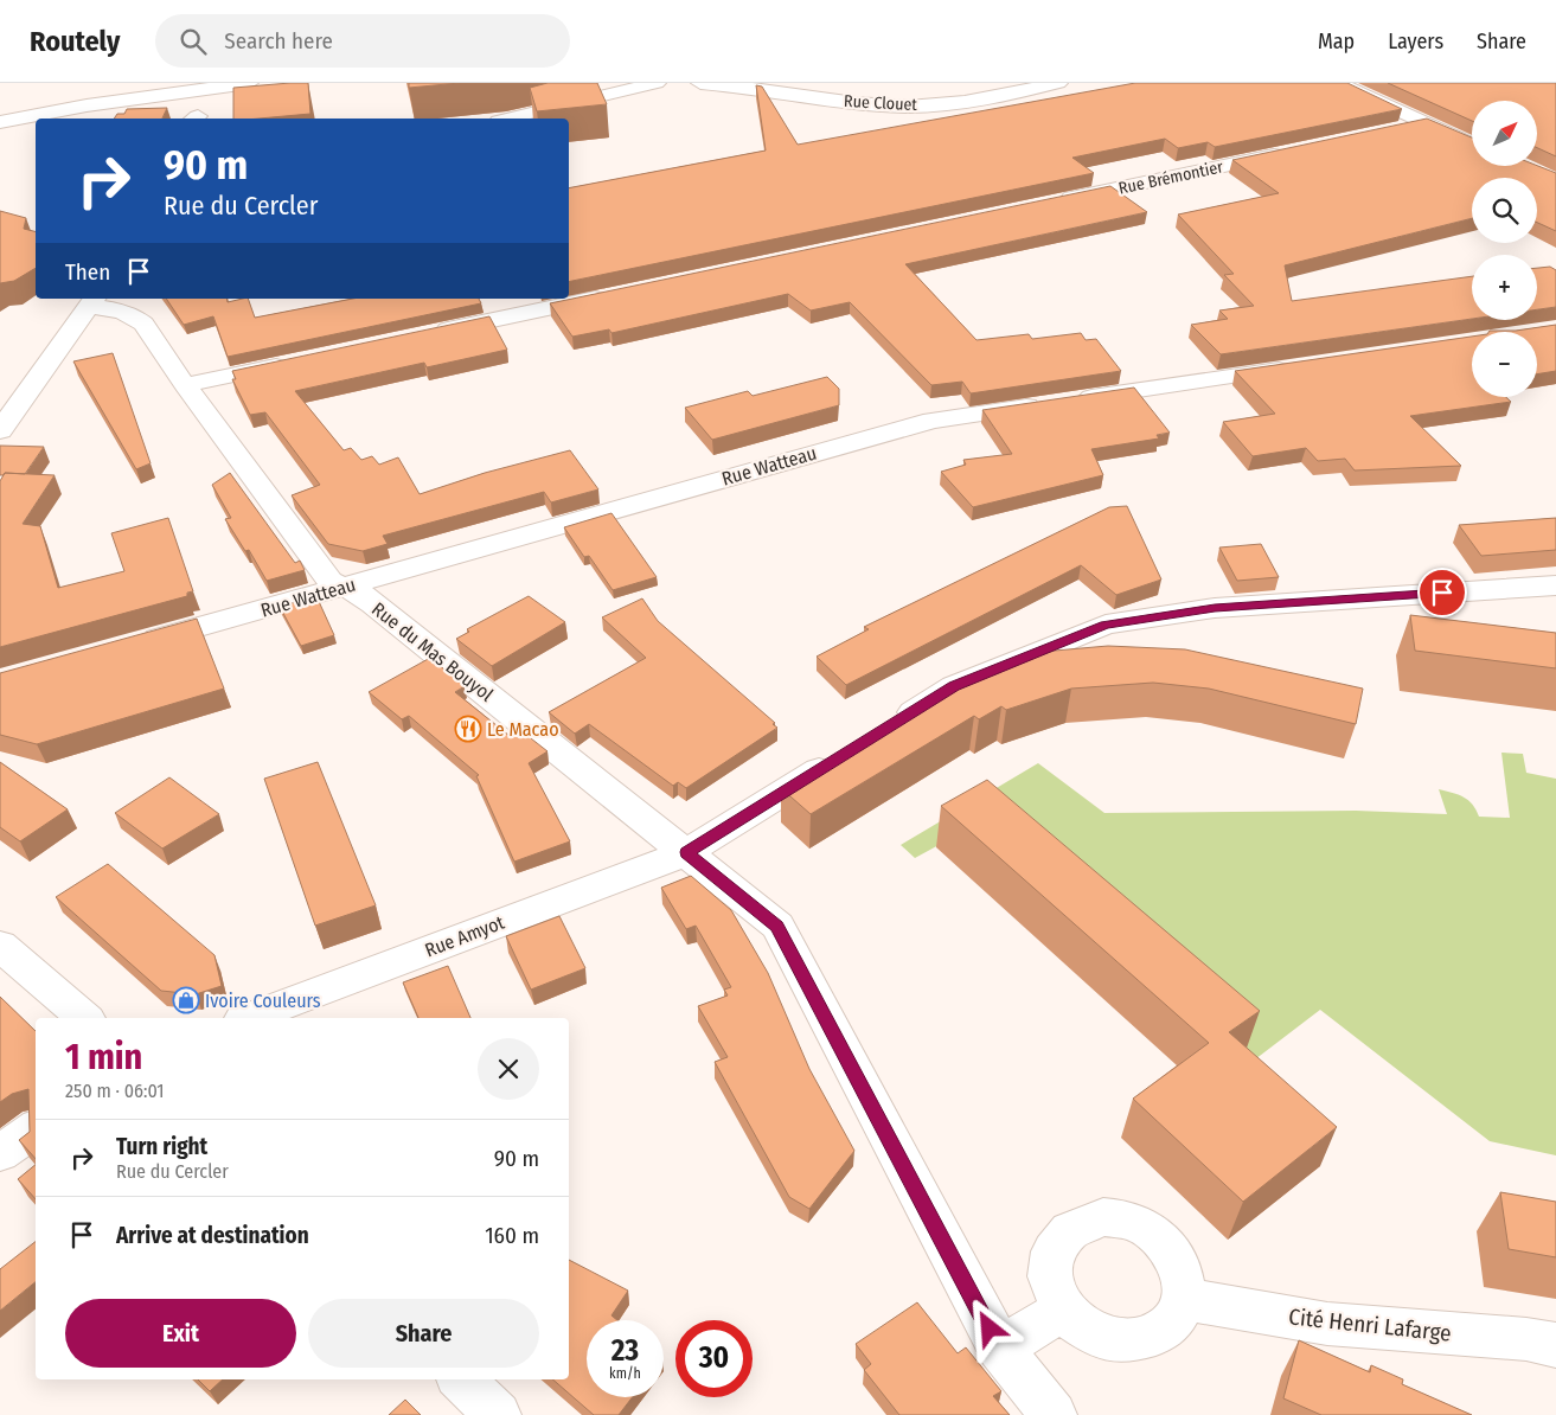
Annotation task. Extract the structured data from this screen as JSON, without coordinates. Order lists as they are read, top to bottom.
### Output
{
  "streets": {
    "street": [
      "Rue Clouet",
      "Rue Brémontier",
      "Rue Watteau",
      "Rue du Mas Bouyol",
      "Rue Amyot",
      "Cité Henri Lafarge"
    ]
  },
  "crossings": [
    ["Rue Watteau", "Rue du Mas Bouyol"],
    ["Rue du Mas Bouyol", "Rue Amyot"]
  ],
  "places": {
    "restaurant": ["Le Macao"],
    "shop": ["Ivoire Couleurs"]
  },
  "north": "top right",
  "page": {
    "header": "Routely",
    "search": "Search here",
    "nav": ["Map", "Layers", "Share"],
    "map_buttons": ["+", "−"],
    "turn": ["90 m", "Rue du Cercler"],
    "then": "Then",
    "heading": ["1 min", "250 m · 06:01"],
    "list": [
      {
        "name": "Turn right",
        "note": "Rue du Cercler",
        "value": "90 m"
      },
      {
        "name": "Arrive at destination",
        "value": "160 m"
      }
    ],
    "buttons": ["Exit", "Share"],
    "speed": "23 km/h",
    "limit": "30"
  }
}
